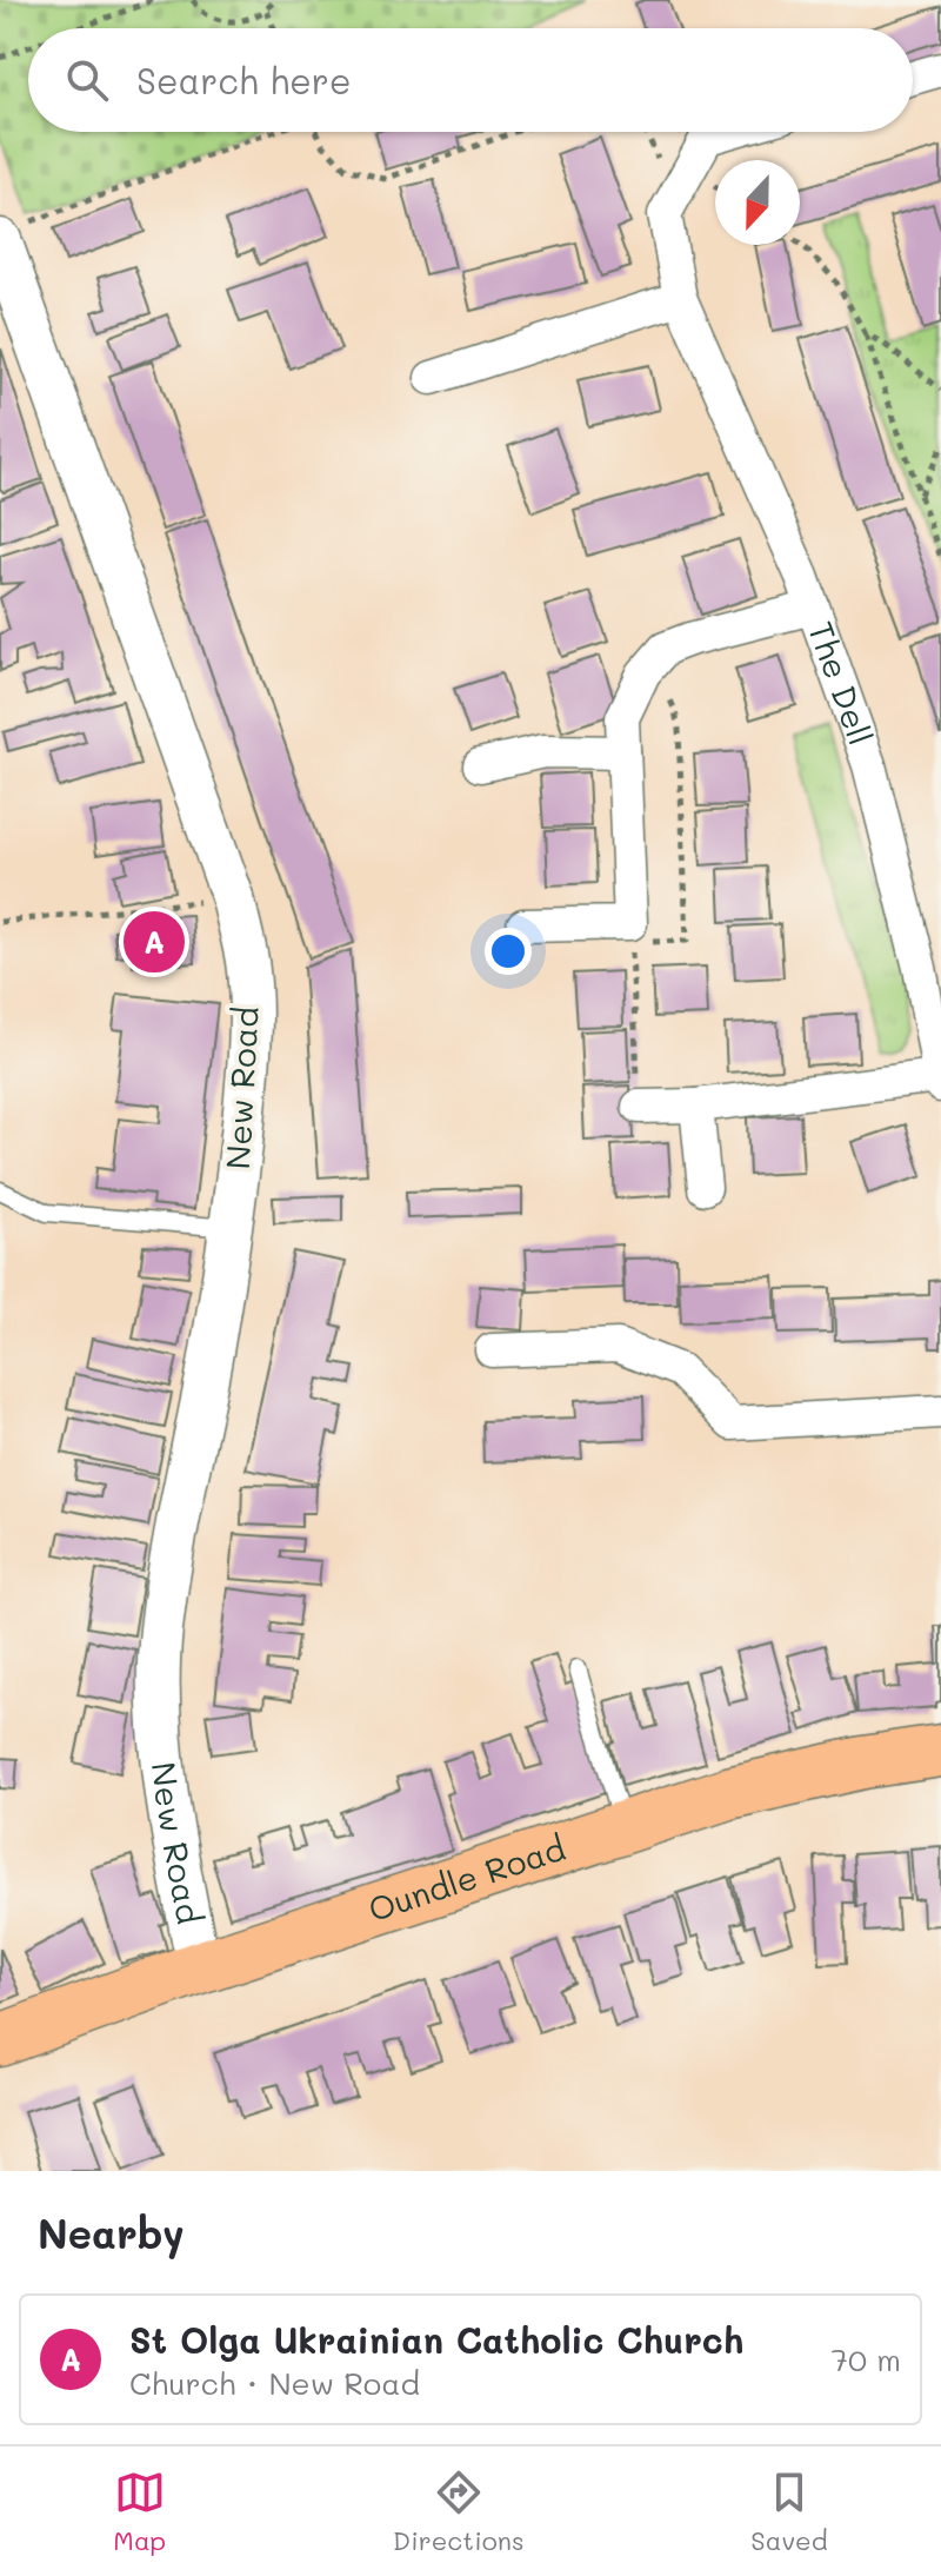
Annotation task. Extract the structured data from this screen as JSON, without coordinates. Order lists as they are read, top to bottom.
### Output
{
  "streets": {
    "main road": ["Oundle Road"],
    "street": ["The Dell", "New Road"]
  },
  "crossings": [
    ["New Road", "Oundle Road"]
  ],
  "north": "bottom",
  "page": {
    "search": "Search here",
    "pins": "A",
    "heading": "Nearby",
    "list": [
      {
        "mark": "A",
        "name": "St Olga Ukrainian Catholic Church",
        "note": "Church · New Road",
        "value": "70 m"
      }
    ],
    "nav": ["Map", "Directions", "Saved"]
  }
}
